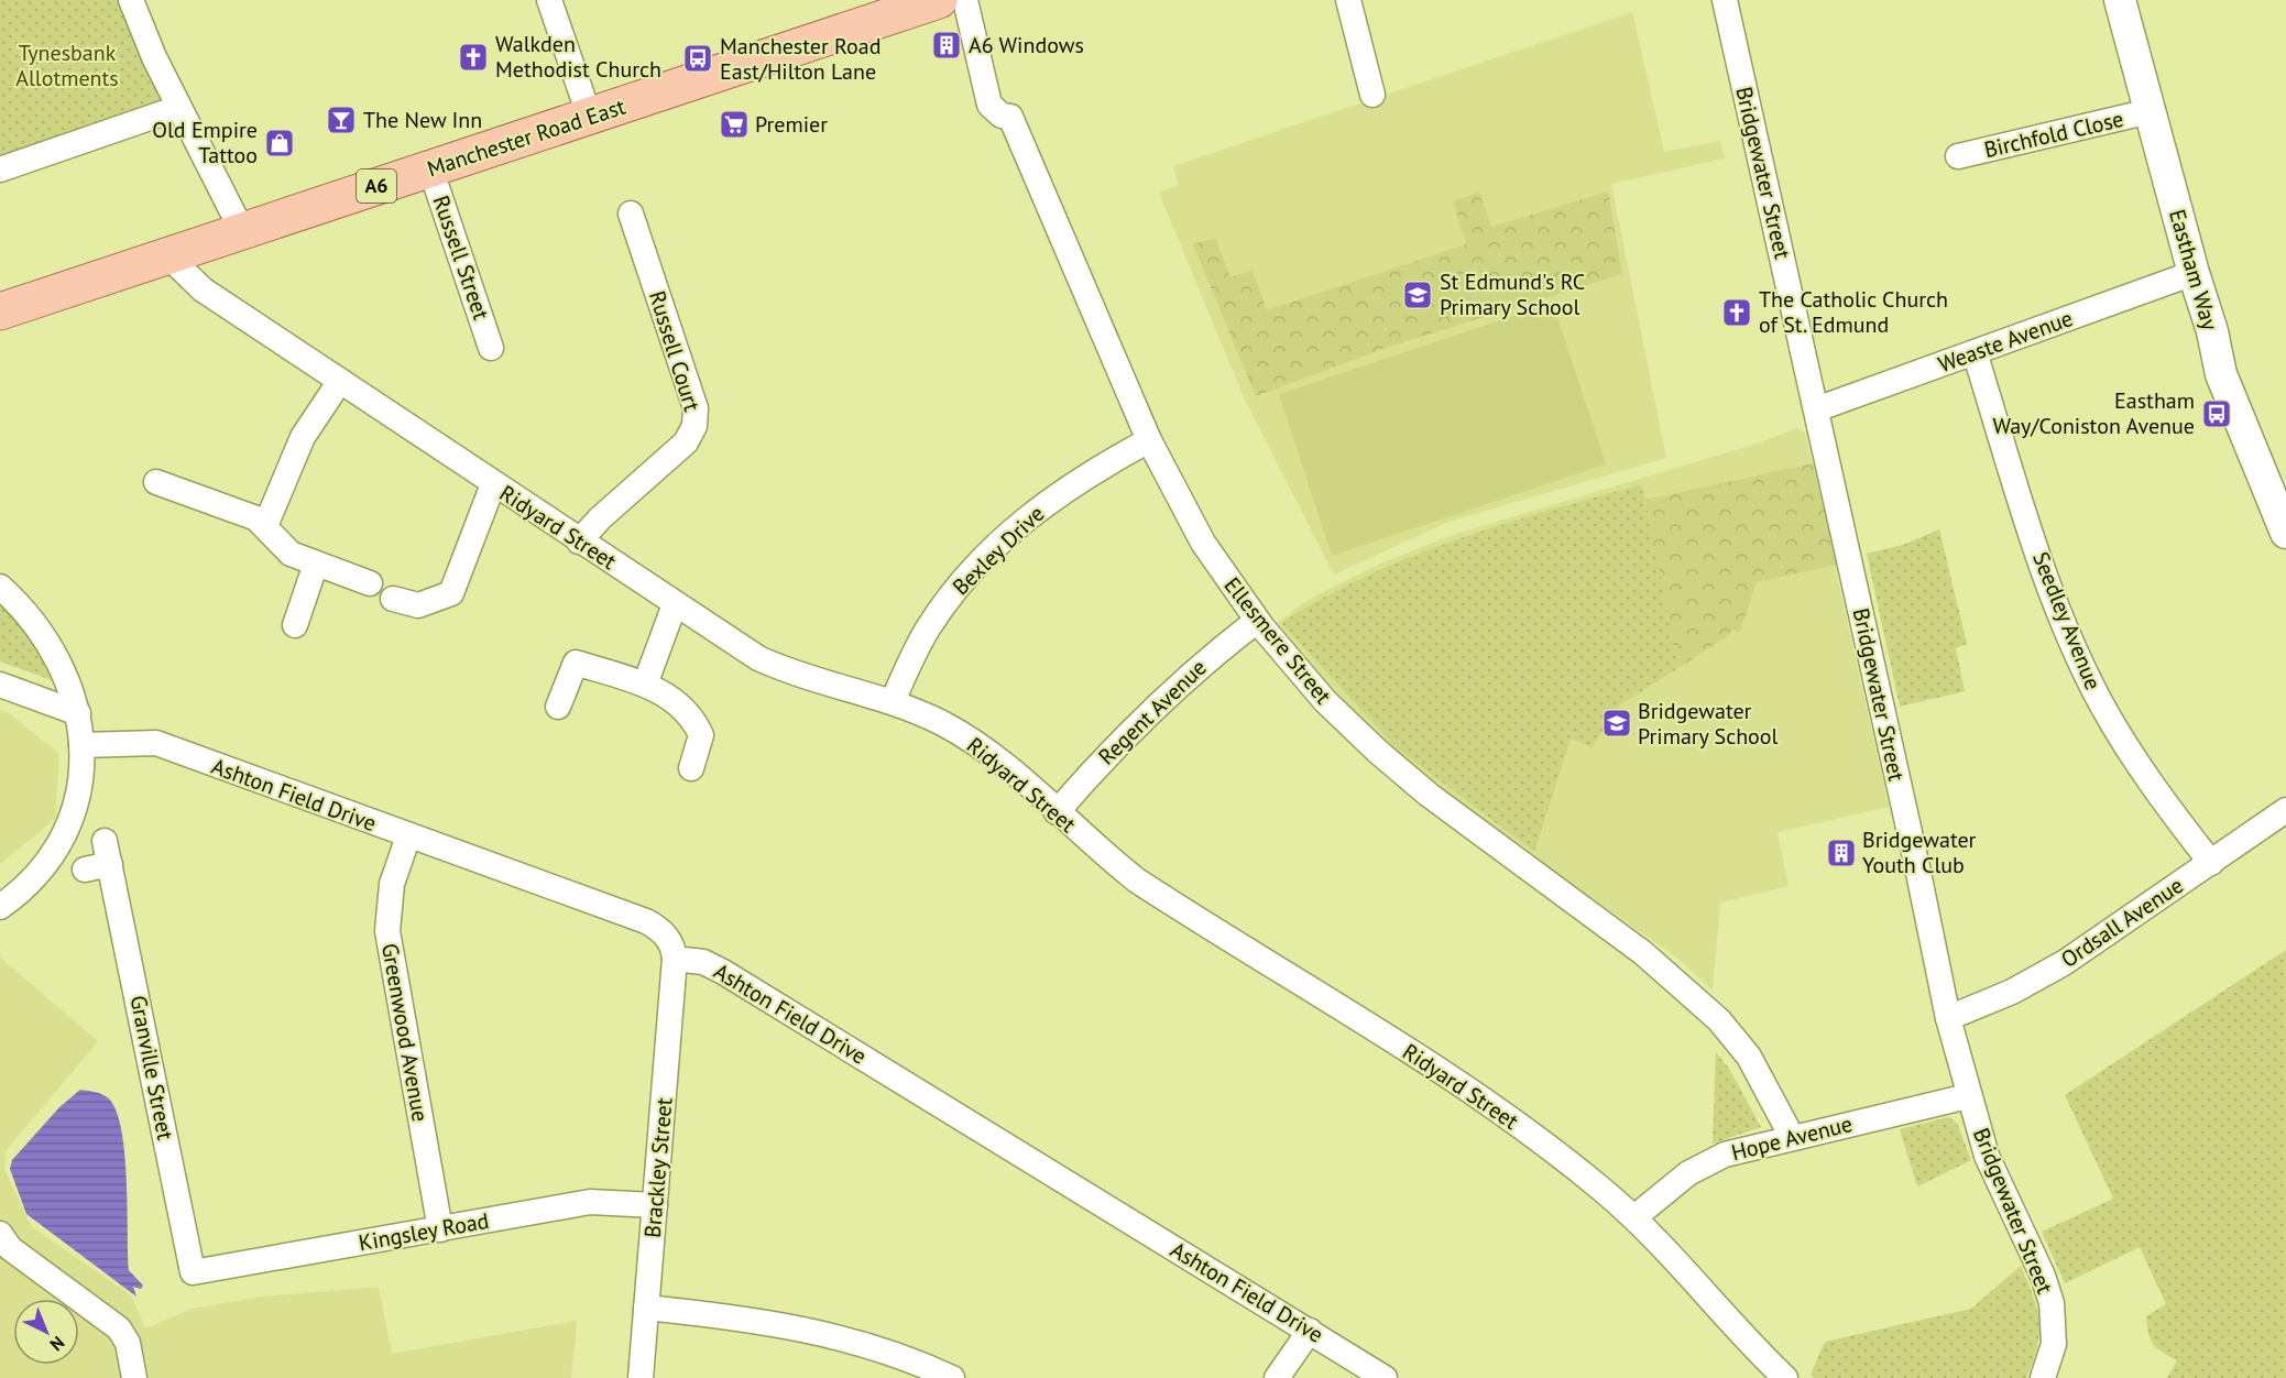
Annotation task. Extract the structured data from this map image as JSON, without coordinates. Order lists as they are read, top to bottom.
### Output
{
  "streets": {
    "main road": ["Manchester Road East", "A6"],
    "street": [
      "Birchfold Close",
      "Bridgewater Street",
      "Russell Street",
      "Eastham Way",
      "Weaste Avenue",
      "Russell Court",
      "Ridyard Street",
      "Bexley Drive",
      "Seedley Avenue",
      "Ellesmere Street",
      "Regent Avenue",
      "Ashton Field Drive",
      "Ordsall Avenue",
      "Greenwood Avenue",
      "Granville Street",
      "Hope Avenue",
      "Brackley Street",
      "Kingsley Road"
    ]
  },
  "crossings": [
    ["Birchfold Close", "Eastham Way"],
    ["Manchester Road East", "Russell Street"],
    ["Manchester Road East", "Ridyard Street"],
    ["Bridgewater Street", "Weaste Avenue"],
    ["Bridgewater Street", "Ordsall Avenue"],
    ["Bridgewater Street", "Hope Avenue"],
    ["Eastham Way", "Weaste Avenue"],
    ["Weaste Avenue", "Seedley Avenue"],
    ["Russell Court", "Ridyard Street"],
    ["Ridyard Street", "Bexley Drive"],
    ["Ridyard Street", "Regent Avenue"],
    ["Ridyard Street", "Hope Avenue"],
    ["Bexley Drive", "Ellesmere Street"],
    ["Seedley Avenue", "Ordsall Avenue"],
    ["Ellesmere Street", "Regent Avenue"],
    ["Ellesmere Street", "Hope Avenue"],
    ["Ashton Field Drive", "Greenwood Avenue"],
    ["Ashton Field Drive", "Brackley Street"],
    ["Greenwood Avenue", "Kingsley Road"],
    ["Granville Street", "Kingsley Road"],
    ["Brackley Street", "Kingsley Road"]
  ],
  "parks": ["Tynesbank Allotments"],
  "places": {
    "building": ["A6 Windows", "Bridgewater Youth Club"],
    "church": ["Walkden Methodist Church", "The Catholic Church of St. Edmund"],
    "bus stop": ["Manchester Road East/Hilton Lane", "Eastham Way/Coniston Avenue"],
    "bar": ["The New Inn"],
    "supermarket": ["Premier"],
    "shop": ["Old Empire Tattoo"],
    "school or university": ["St Edmund's RC Primary School", "Bridgewater Primary School"]
  },
  "north": "bottom right"
}
